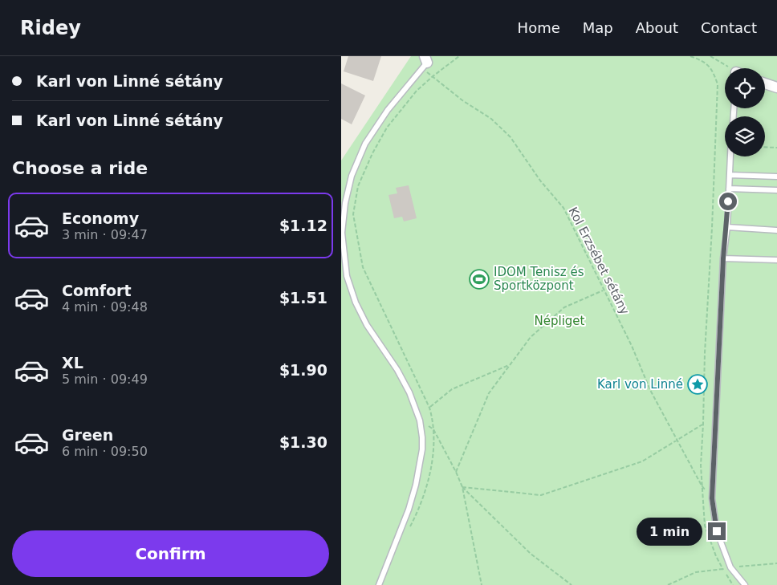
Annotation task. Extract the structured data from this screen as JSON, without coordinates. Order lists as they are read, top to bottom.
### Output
{
  "streets": {
    "path": ["Kol Erzsébet sétány"]
  },
  "parks": ["Népliget"],
  "places": {
    "sports": ["IDOM Tenisz és Sportközpont"],
    "place": ["Karl von Linné"]
  },
  "page": {
    "header": "Ridey",
    "nav": [
      "Home",
      "Map",
      "About",
      "Contact"
    ],
    "banner": ["Karl von Linné sétány", "Karl von Linné sétány"],
    "heading": "Choose a ride",
    "list": [
      {
        "name": "Economy",
        "note": "3 min · 09:47",
        "value": "$1.12"
      },
      {
        "name": "Comfort",
        "note": "4 min · 09:48",
        "value": "$1.51"
      },
      {
        "name": "XL",
        "note": "5 min · 09:49",
        "value": "$1.90"
      },
      {
        "name": "Green",
        "note": "6 min · 09:50",
        "value": "$1.30"
      }
    ],
    "bubble": "1 min",
    "buttons": "Confirm"
  }
}
